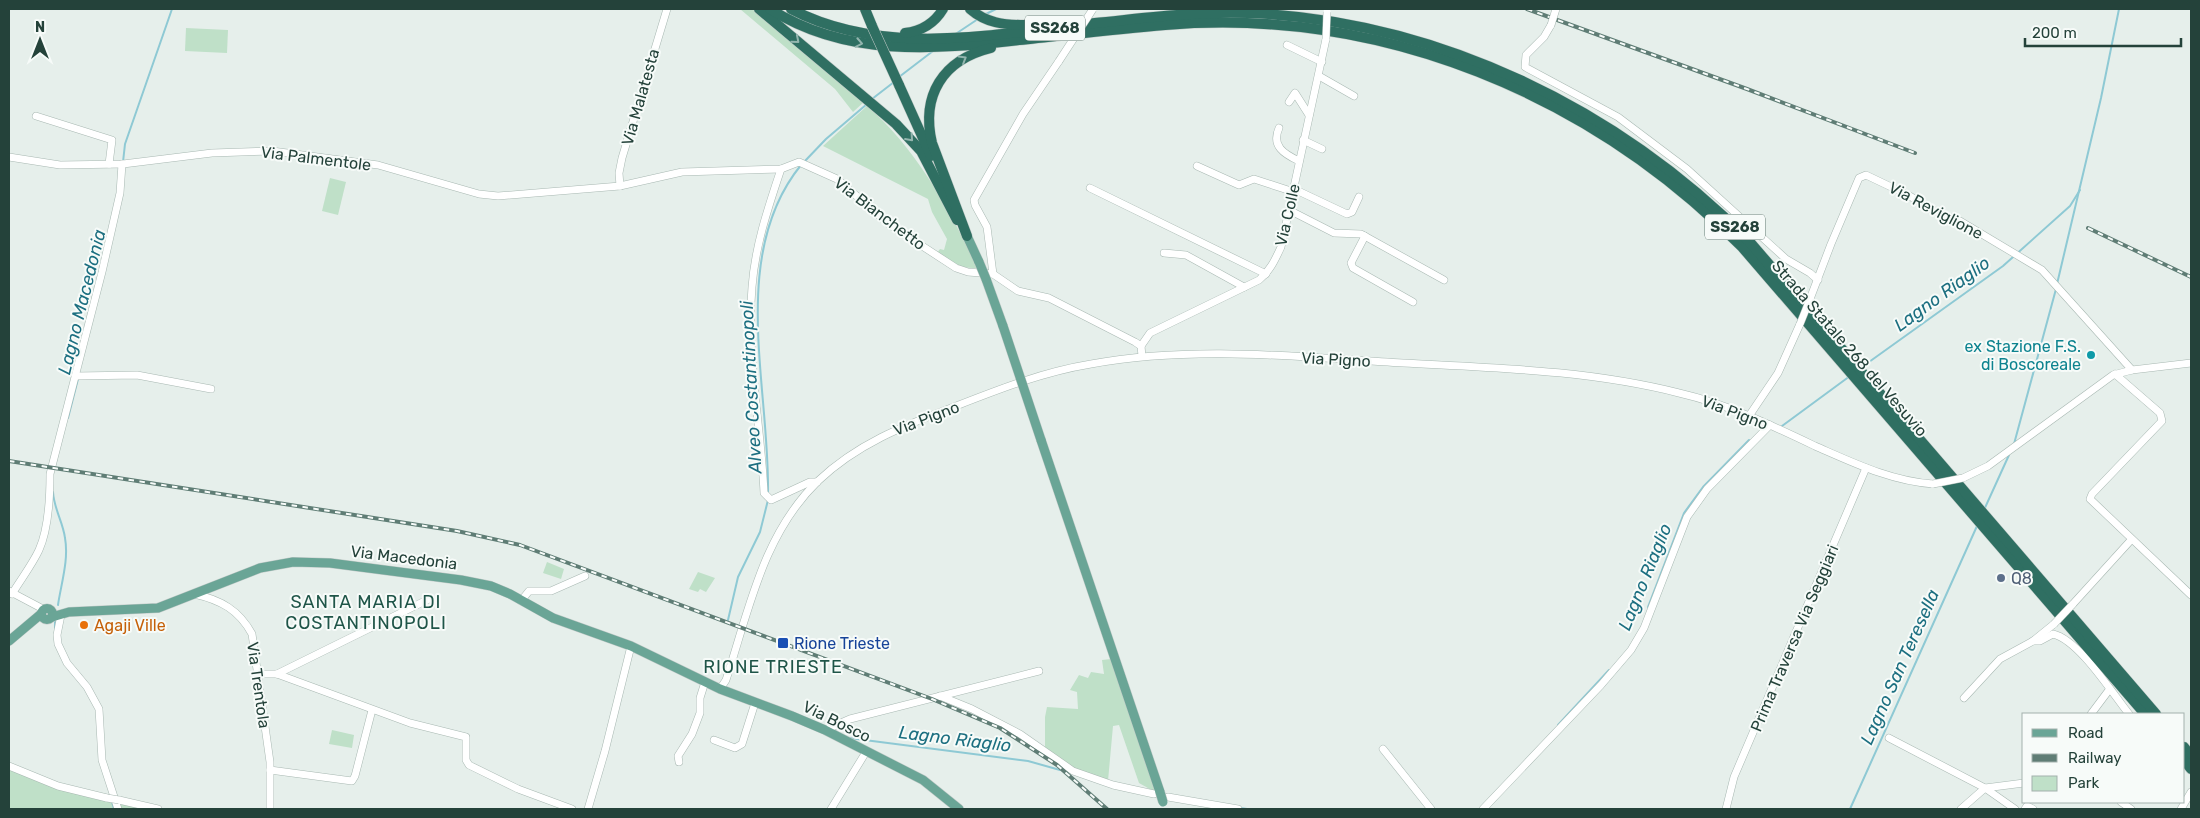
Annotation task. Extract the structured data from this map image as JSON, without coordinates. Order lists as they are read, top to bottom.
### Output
{
  "streets": {
    "highway": ["SS268", "Strada Statale 268 del Vesuvio"],
    "main road": ["Via Macedonia", "Via Bosco"],
    "street": [
      "Via Malatesta",
      "Via Palmentole",
      "Via Reviglione",
      "Via Bianchetto",
      "Via Colle",
      "Via Pigno",
      "Prima Traversa Via Seggiari",
      "Via Trentola"
    ]
  },
  "crossings": [
    ["Via Malatesta", "Via Palmentole"],
    ["Via Malatesta", "Via Bianchetto"],
    ["Via Palmentole", "Via Bianchetto"],
    ["Via Bianchetto", "Via Pigno"],
    ["Via Pigno", "Via Macedonia"],
    ["Via Pigno", "Prima Traversa Via Seggiari"],
    ["Via Pigno", "Via Bosco"],
    ["Via Macedonia", "Via Trentola"],
    ["Via Macedonia", "Via Bosco"]
  ],
  "districts": ["SANTA MARIA DI COSTANTINOPOLI", "RIONE TRIESTE"],
  "water": [
    "Lagno Riaglio",
    "Lagno Macedonia",
    "Alveo Costantinopoli",
    "Lagno San Teresella"
  ],
  "places": {
    "other": ["ex Stazione F.S. di Boscoreale", "Q8", "Agaji Ville"],
    "transit": ["Rione Trieste"]
  },
  "legend": ["Road", "Railway", "Park"],
  "scale_bar": "200 m",
  "north": "top"
}
